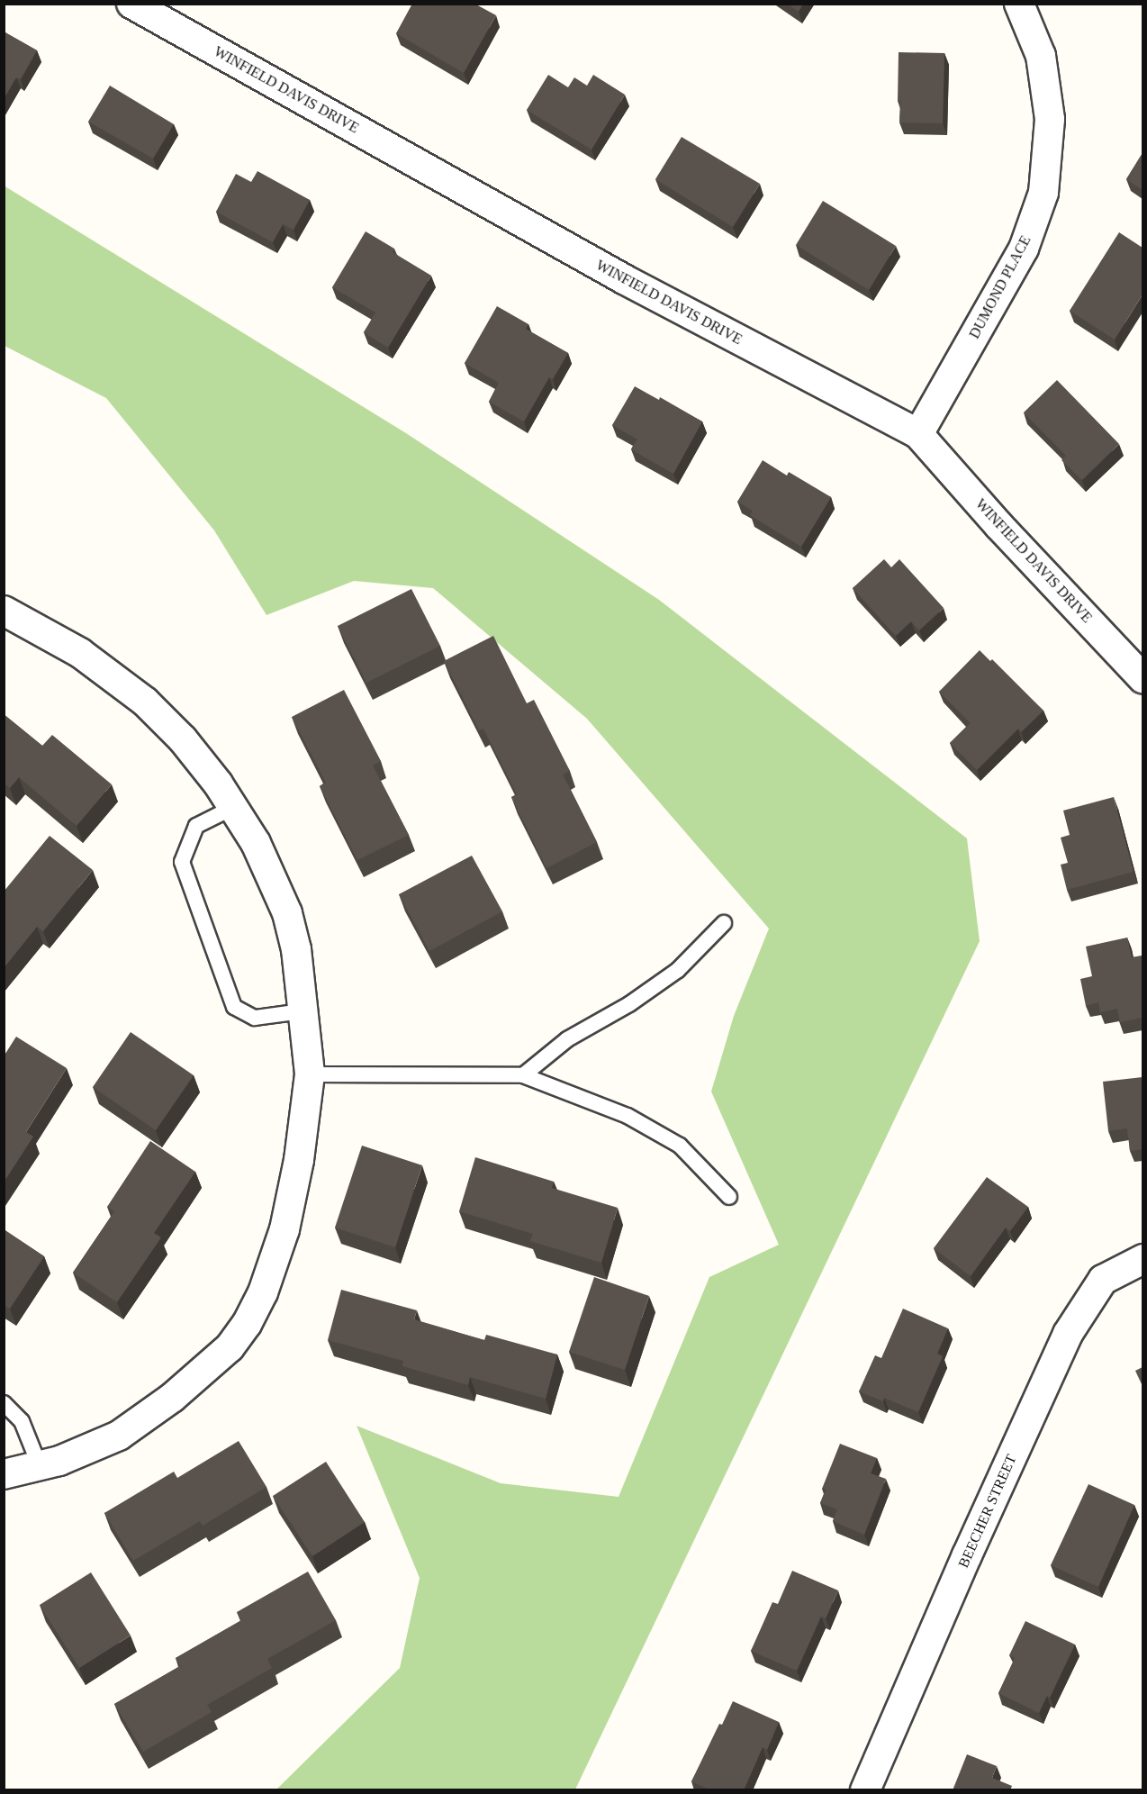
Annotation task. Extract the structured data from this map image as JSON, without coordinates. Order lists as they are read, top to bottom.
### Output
{
  "streets": {
    "street": ["WINFIELD DAVIS DRIVE", "DUMOND PLACE", "BEECHER STREET"]
  },
  "crossings": [
    ["WINFIELD DAVIS DRIVE", "DUMOND PLACE"]
  ]
}
